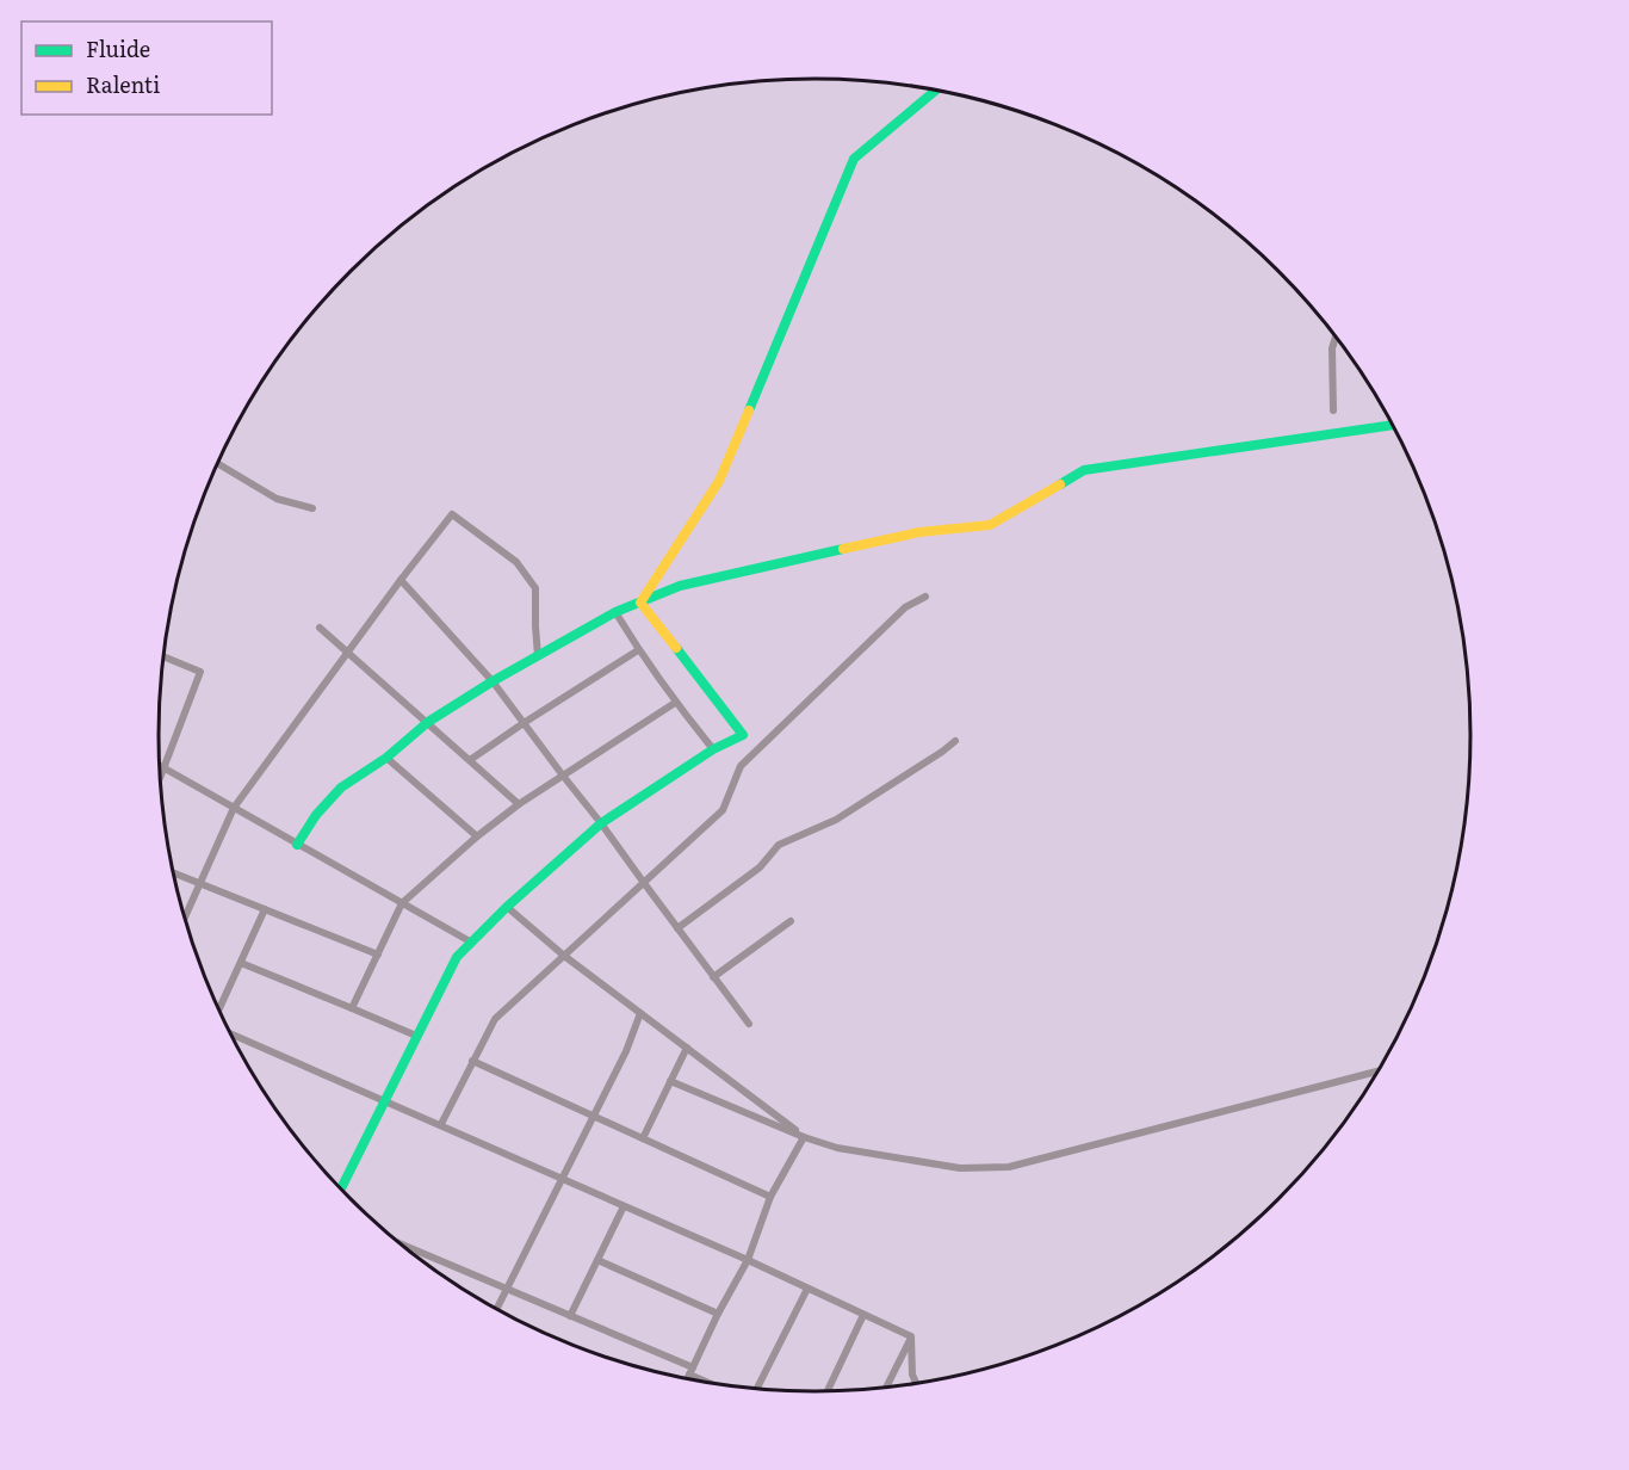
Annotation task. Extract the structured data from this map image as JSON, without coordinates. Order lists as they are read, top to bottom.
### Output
{
  "legend": ["Fluide", "Ralenti"]
}
